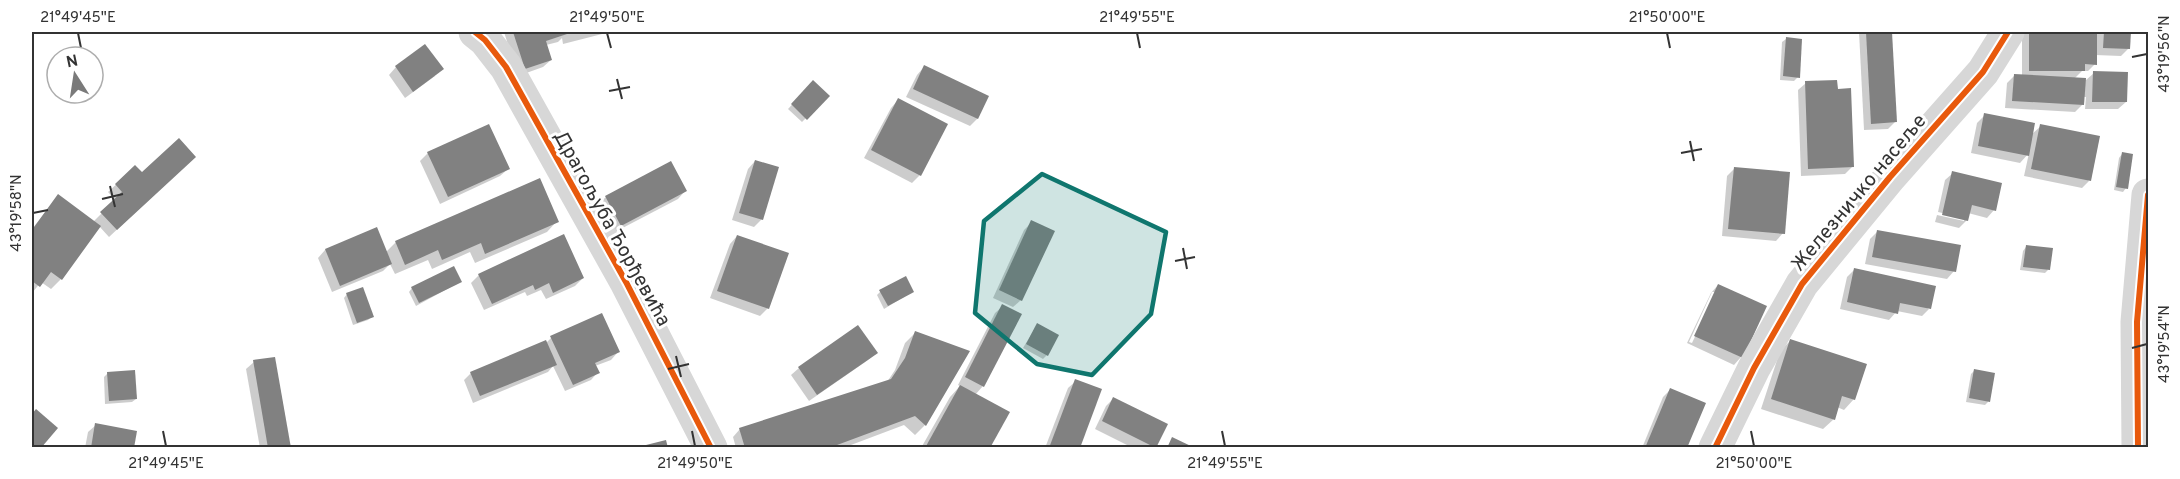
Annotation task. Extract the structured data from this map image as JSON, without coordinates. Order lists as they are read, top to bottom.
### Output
{
  "streets": {
    "street": ["Железничко насеље", "Драгољуба Ђорђевића"]
  },
  "north": "top",
  "coordinates": [
    "21°49'45\"E",
    "21°49'50\"E",
    "21°49'55\"E",
    "21°50'00\"E",
    "43°19'56\"N",
    "43°19'58\"N",
    "43°19'54\"N"
  ]
}
